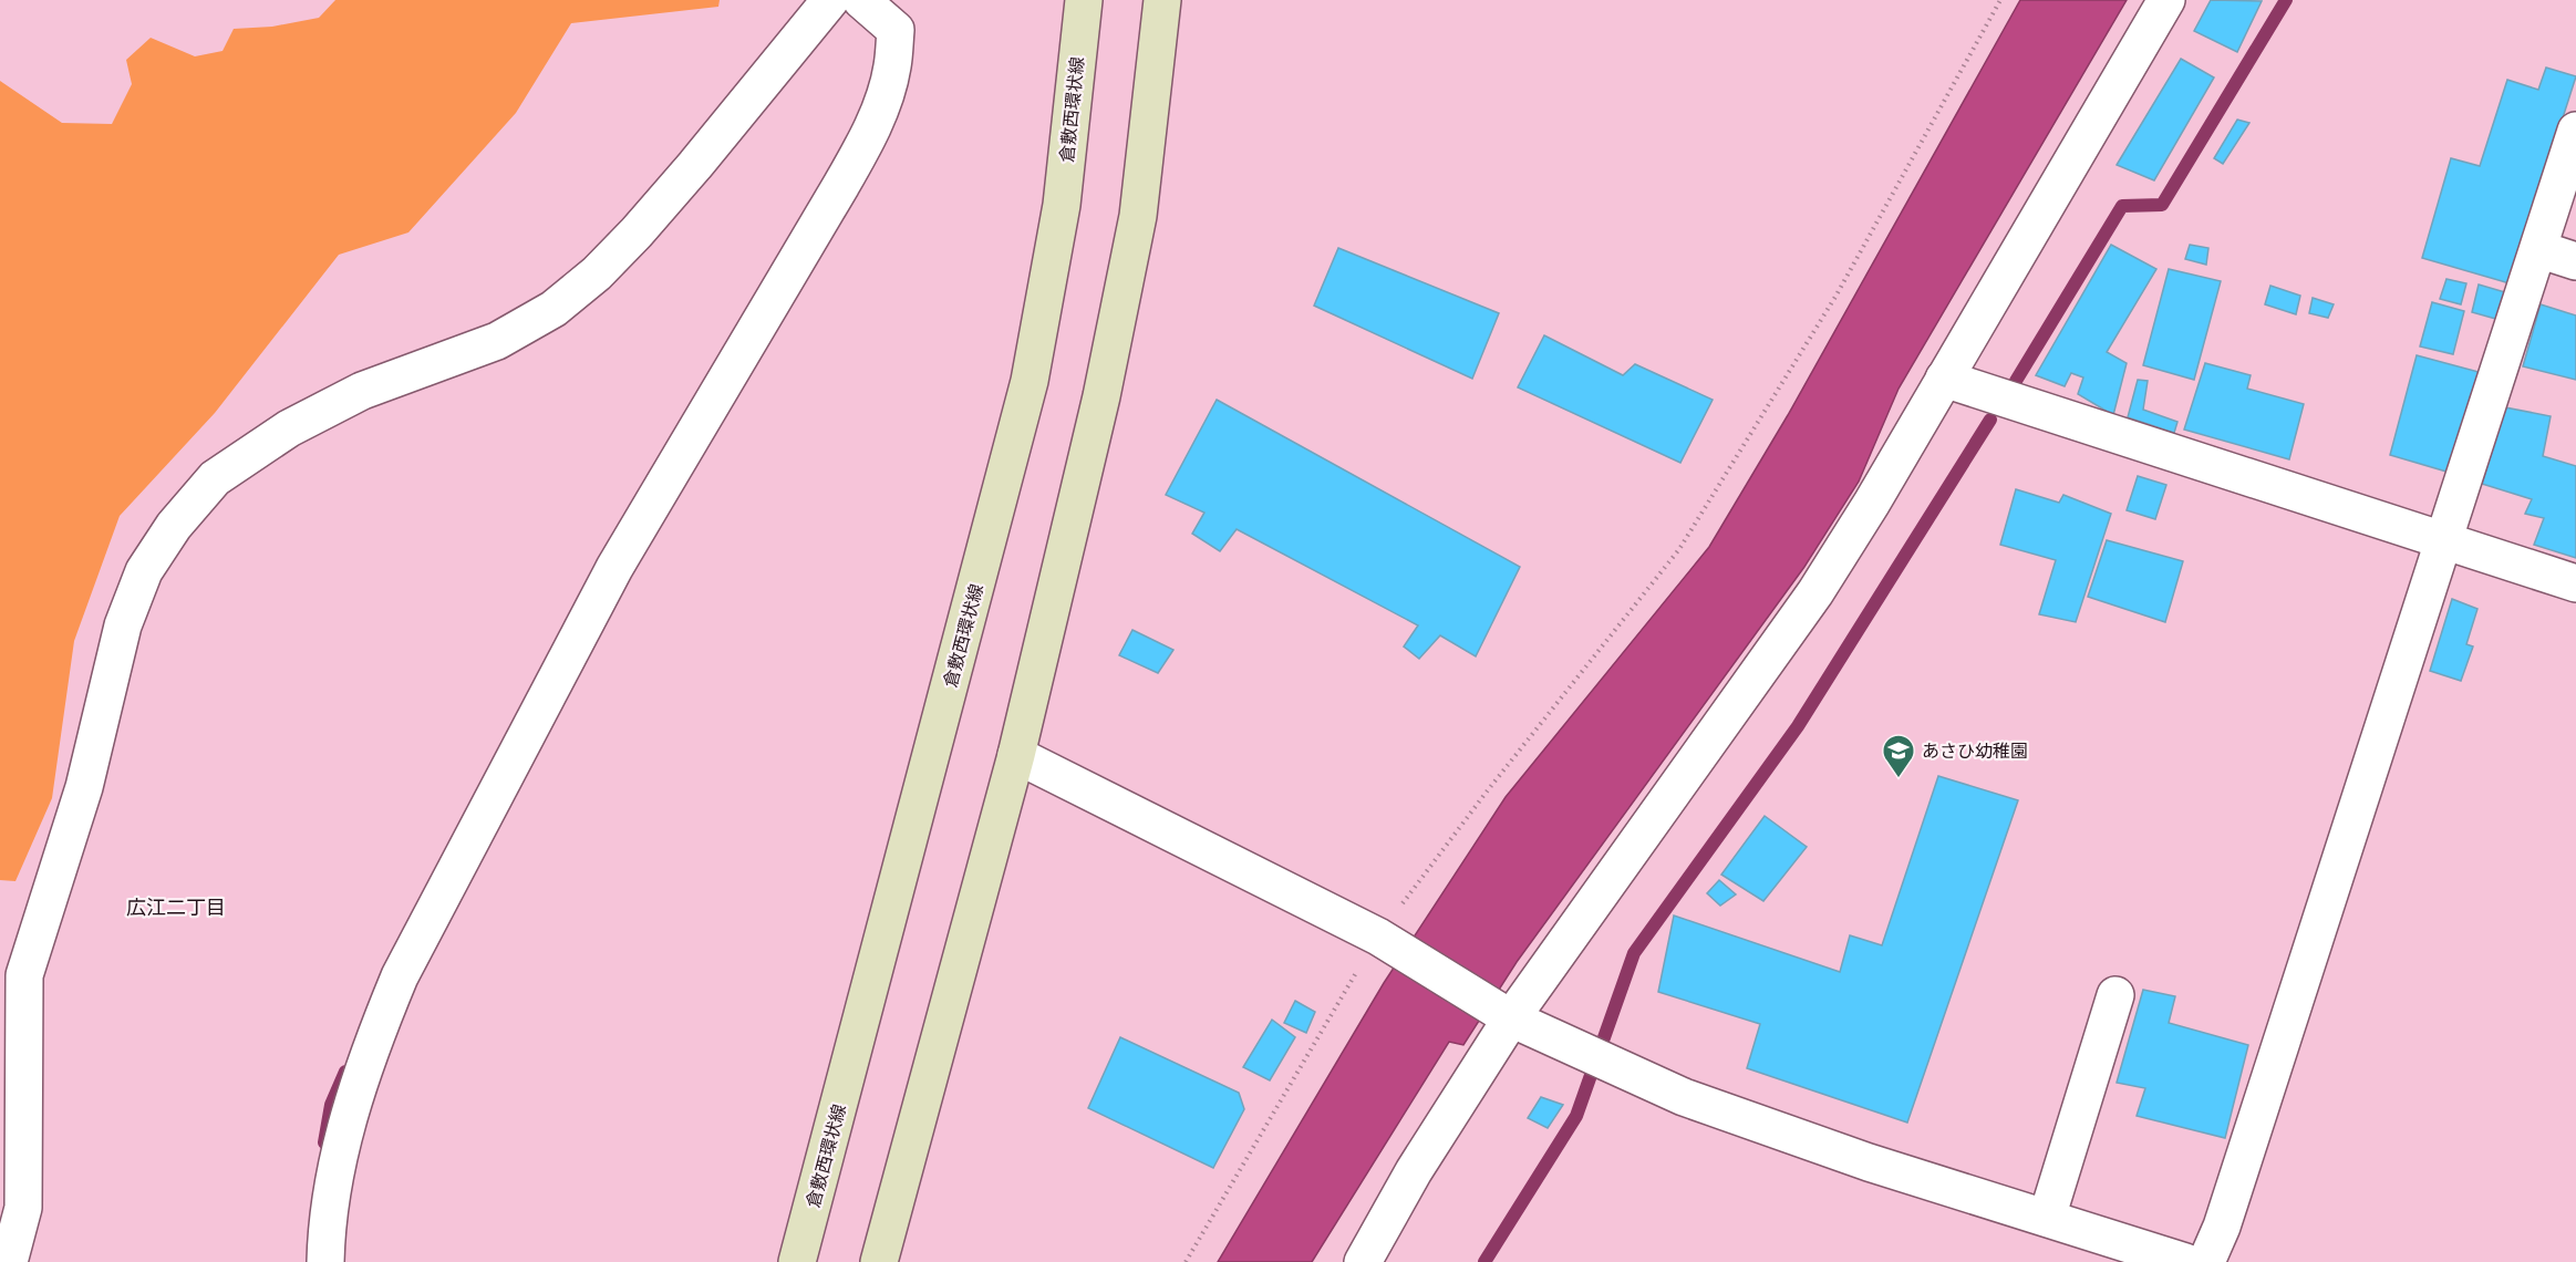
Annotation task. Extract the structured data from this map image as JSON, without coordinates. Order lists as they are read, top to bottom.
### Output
{
  "streets": {
    "main road": ["倉敷西環状線"]
  },
  "districts": ["広江二丁目"],
  "places": {
    "school or university": ["あさひ幼稚園"]
  }
}
